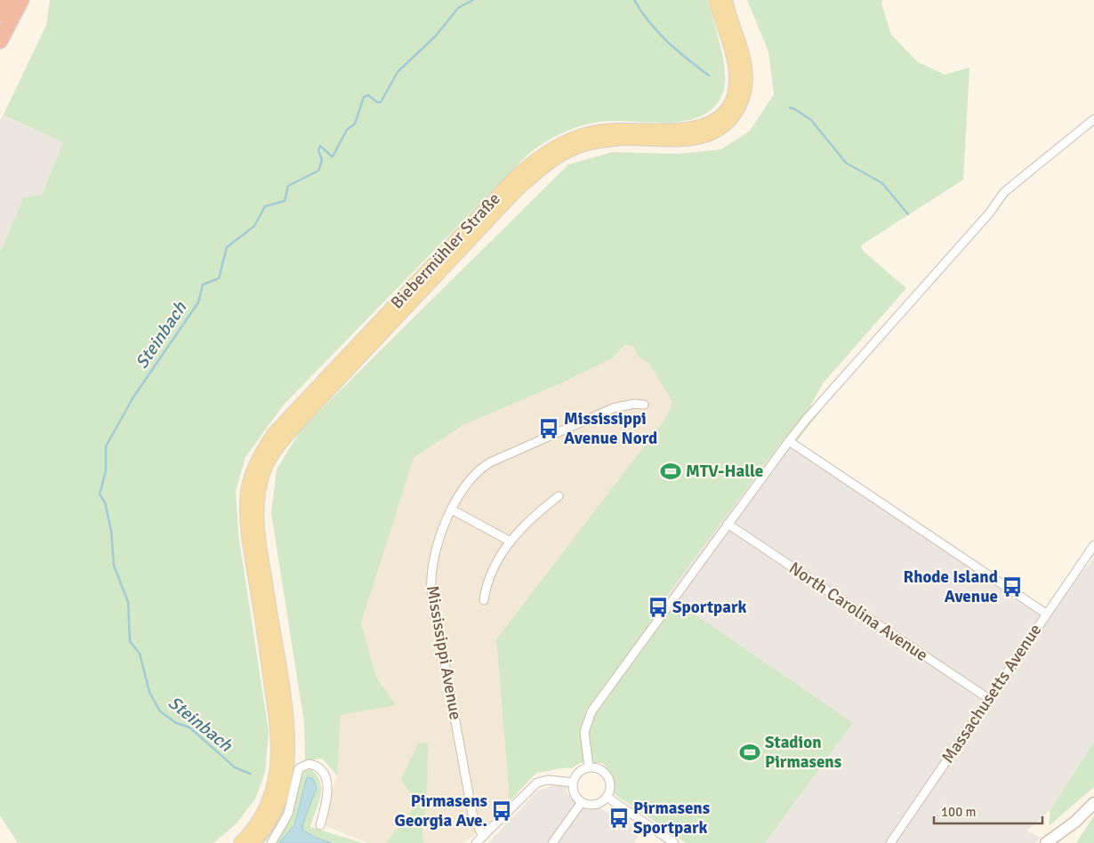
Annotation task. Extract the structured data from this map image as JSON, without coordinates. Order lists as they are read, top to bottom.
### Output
{
  "streets": {
    "main road": ["Biebermühler Straße"],
    "street": ["North Carolina Avenue", "Mississippi Avenue", "Massachusetts Avenue"]
  },
  "crossings": [
    ["North Carolina Avenue", "Massachusetts Avenue"]
  ],
  "water": ["Steinbach"],
  "places": {
    "bus stop": [
      "Mississippi Avenue Nord",
      "Rhode Island Avenue",
      "Sportpark",
      "Pirmasens Georgia Ave.",
      "Pirmasens Sportpark"
    ],
    "sports": ["MTV-Halle", "Stadion Pirmasens"]
  },
  "scale_bar": "100 m"
}
